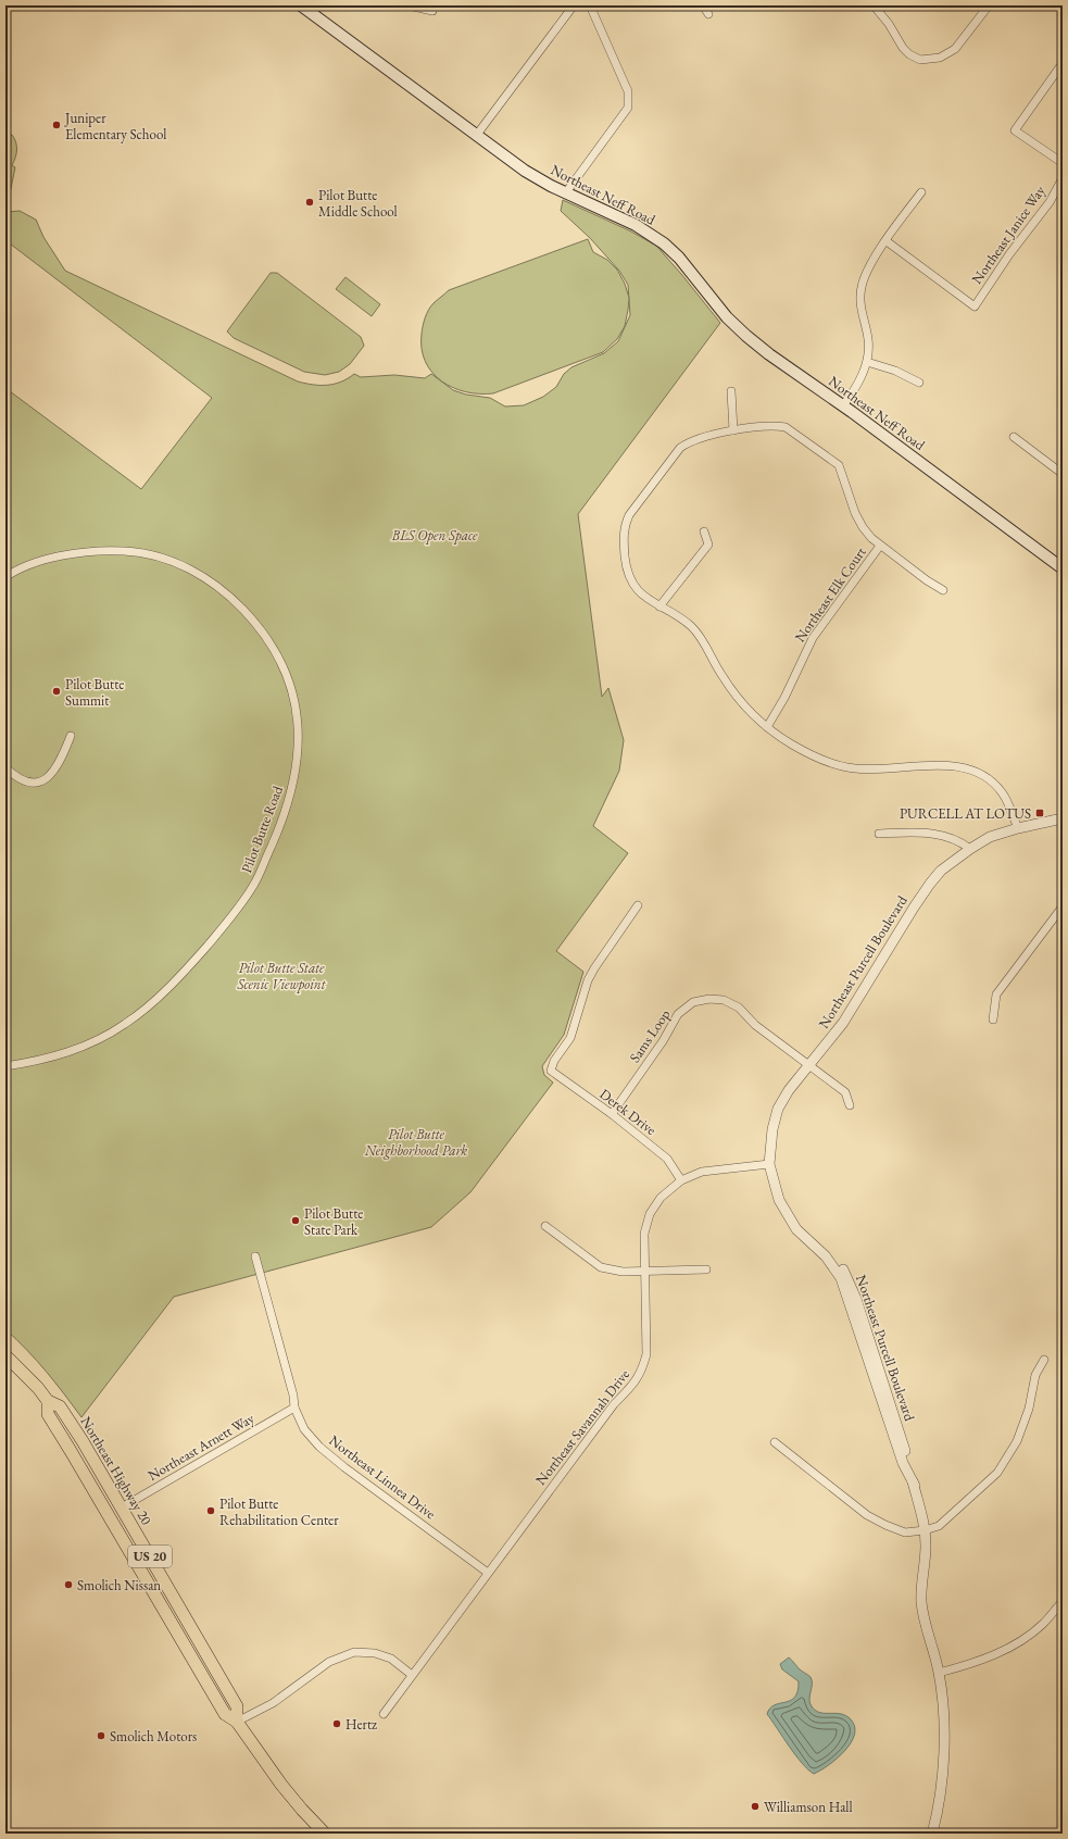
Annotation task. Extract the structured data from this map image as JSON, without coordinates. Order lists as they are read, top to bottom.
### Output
{
  "streets": {
    "main road": ["Northeast Neff Road", "Northeast Highway 20", "US 20"],
    "street": [
      "Northeast Janice Way",
      "Northeast Elk Court",
      "Pilot Butte Road",
      "Northeast Purcell Boulevard",
      "Sams Loop",
      "Derek Drive",
      "Northeast Savannah Drive",
      "Northeast Arnett Way",
      "Northeast Linnea Drive"
    ]
  },
  "crossings": [
    ["Northeast Purcell Boulevard", "Sams Loop"],
    ["Northeast Purcell Boulevard", "Northeast Savannah Drive"],
    ["Sams Loop", "Derek Drive"],
    ["Derek Drive", "Northeast Savannah Drive"],
    ["Northeast Savannah Drive", "Northeast Linnea Drive"],
    ["Northeast Arnett Way", "Northeast Highway 20"],
    ["Northeast Arnett Way", "Northeast Linnea Drive"]
  ],
  "parks": ["BLS Open Space", "Pilot Butte State Scenic Viewpoint", "Pilot Butte Neighborhood Park"],
  "places": {
    "other": [
      "Juniper Elementary School",
      "Pilot Butte Middle School",
      "Pilot Butte Summit",
      "Pilot Butte State Park",
      "Pilot Butte Rehabilitation Center",
      "Smolich Nissan",
      "Hertz",
      "Smolich Motors",
      "Williamson Hall"
    ],
    "transit": ["PURCELL AT LOTUS"]
  }
}
